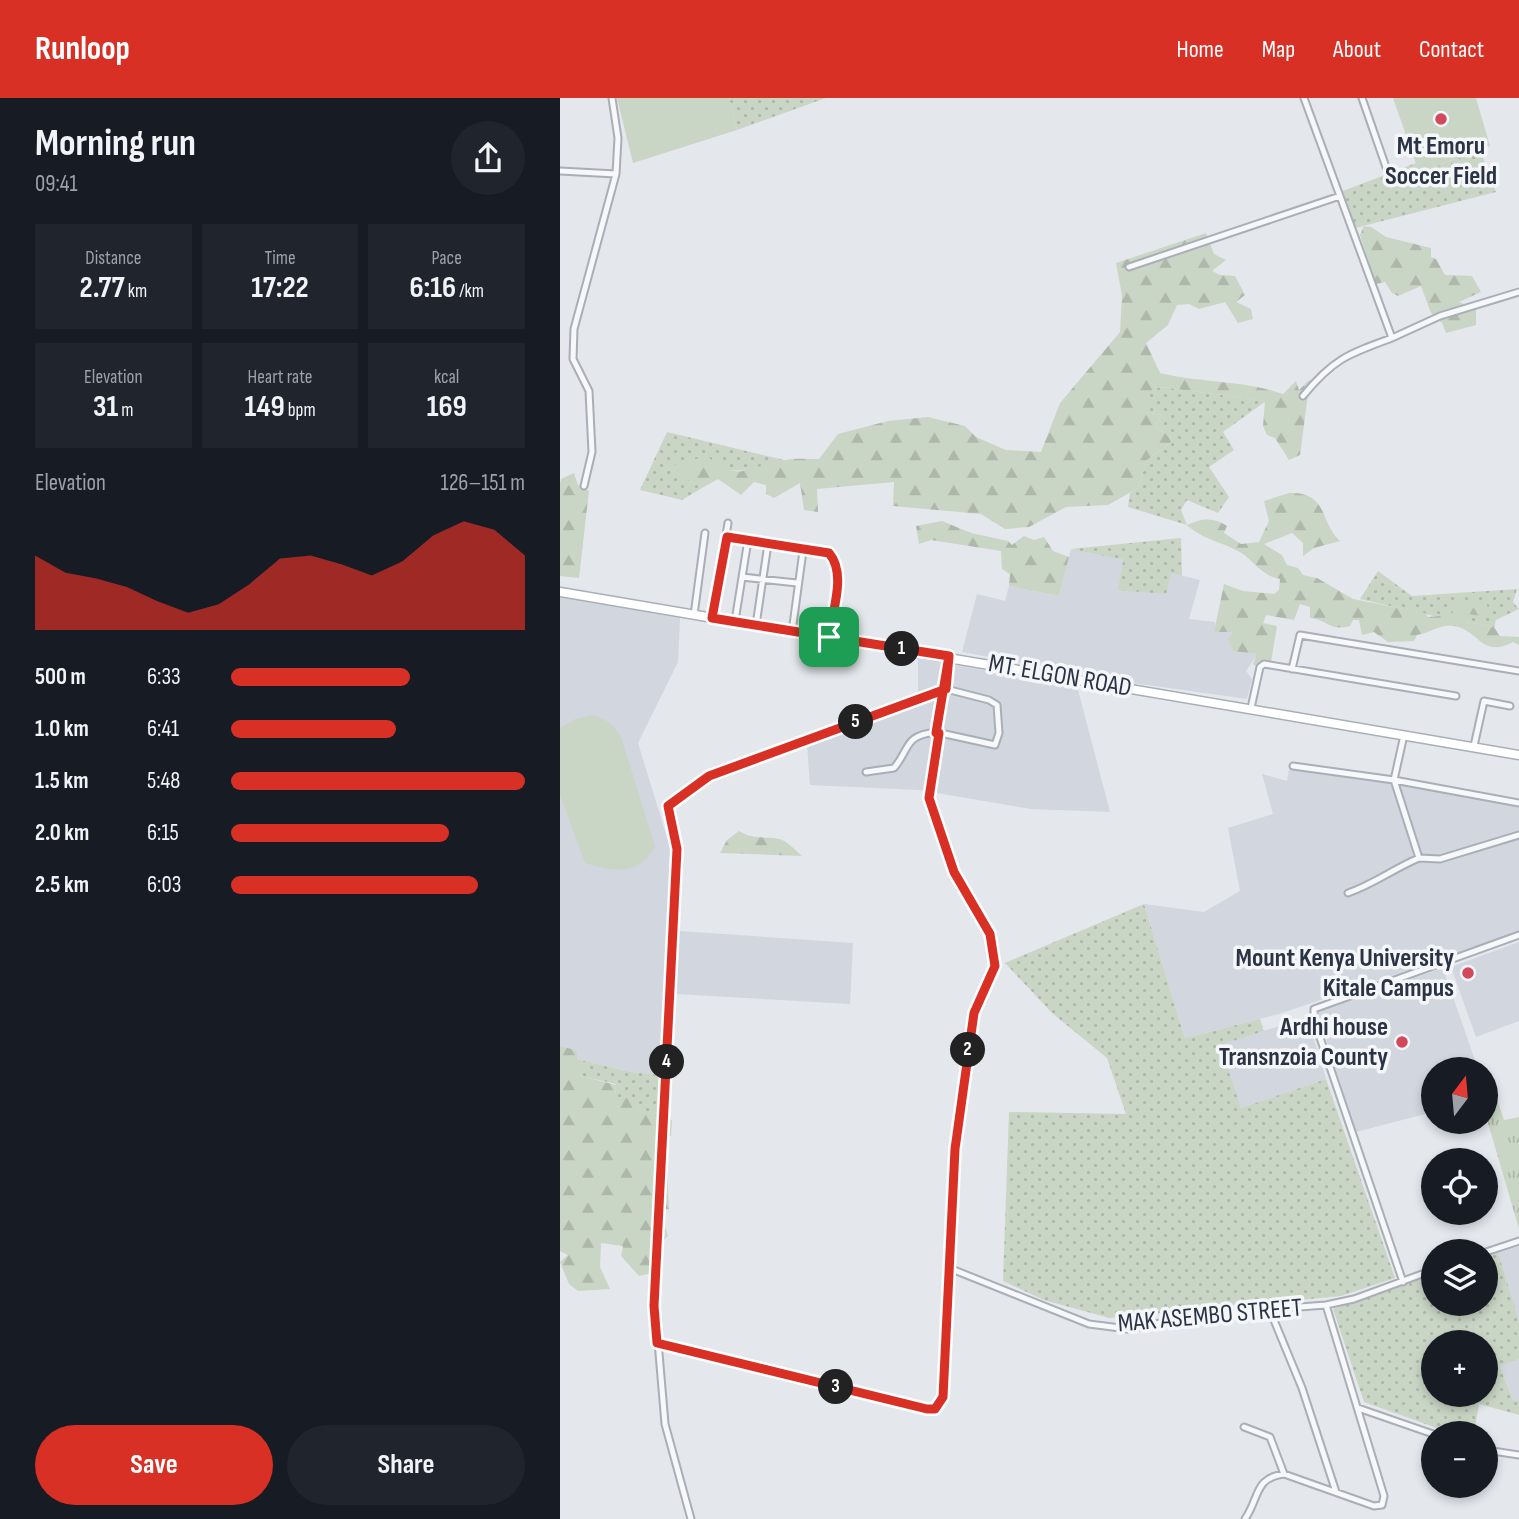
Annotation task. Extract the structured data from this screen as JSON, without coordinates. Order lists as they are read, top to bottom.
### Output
{
  "streets": {
    "street": ["MT. ELGON ROAD", "MAK ASEMBO STREET"]
  },
  "places": ["Mt Emoru Soccer Field", "Mount Kenya University Kitale Campus", "Ardhi house Transnzoia County"],
  "north": "top",
  "page": {
    "header": "Runloop",
    "nav": [
      "Home",
      "Map",
      "About",
      "Contact"
    ],
    "heading": ["Morning run", "09:41"],
    "stats": [
      ["Distance", "2.77 km"],
      ["Time", "17:22"],
      ["Pace", "6:16 /km"],
      ["Elevation", "31 m"],
      ["Heart rate", "149 bpm"],
      ["kcal", "169"]
    ],
    "chart": ["Elevation", "126–151 m"],
    "pins": [
      "1",
      "5",
      "2",
      "4",
      "3"
    ],
    "list": [
      {
        "name": "500 m",
        "note": "6:33"
      },
      {
        "name": "1.0 km",
        "note": "6:41"
      },
      {
        "name": "1.5 km",
        "note": "5:48"
      },
      {
        "name": "2.0 km",
        "note": "6:15"
      },
      {
        "name": "2.5 km",
        "note": "6:03"
      }
    ],
    "map_buttons": ["+", "−"],
    "buttons": ["Save", "Share"]
  }
}
